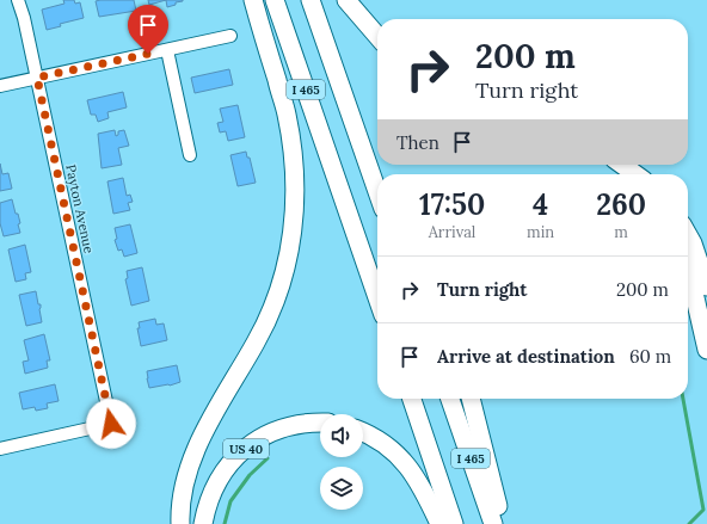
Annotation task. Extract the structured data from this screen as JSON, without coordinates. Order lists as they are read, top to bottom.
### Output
{
  "streets": {
    "highway": ["I 465", "US 40"],
    "street": ["Payton Avenue"]
  },
  "page": {
    "turn": ["200 m", "Turn right"],
    "then": "Then",
    "eta": [
      "17:50",
      "Arrival",
      "4",
      "min",
      "260",
      "m"
    ],
    "list": [
      {
        "name": "Turn right",
        "value": "200 m"
      },
      {
        "name": "Arrive at destination",
        "value": "60 m"
      }
    ]
  }
}
